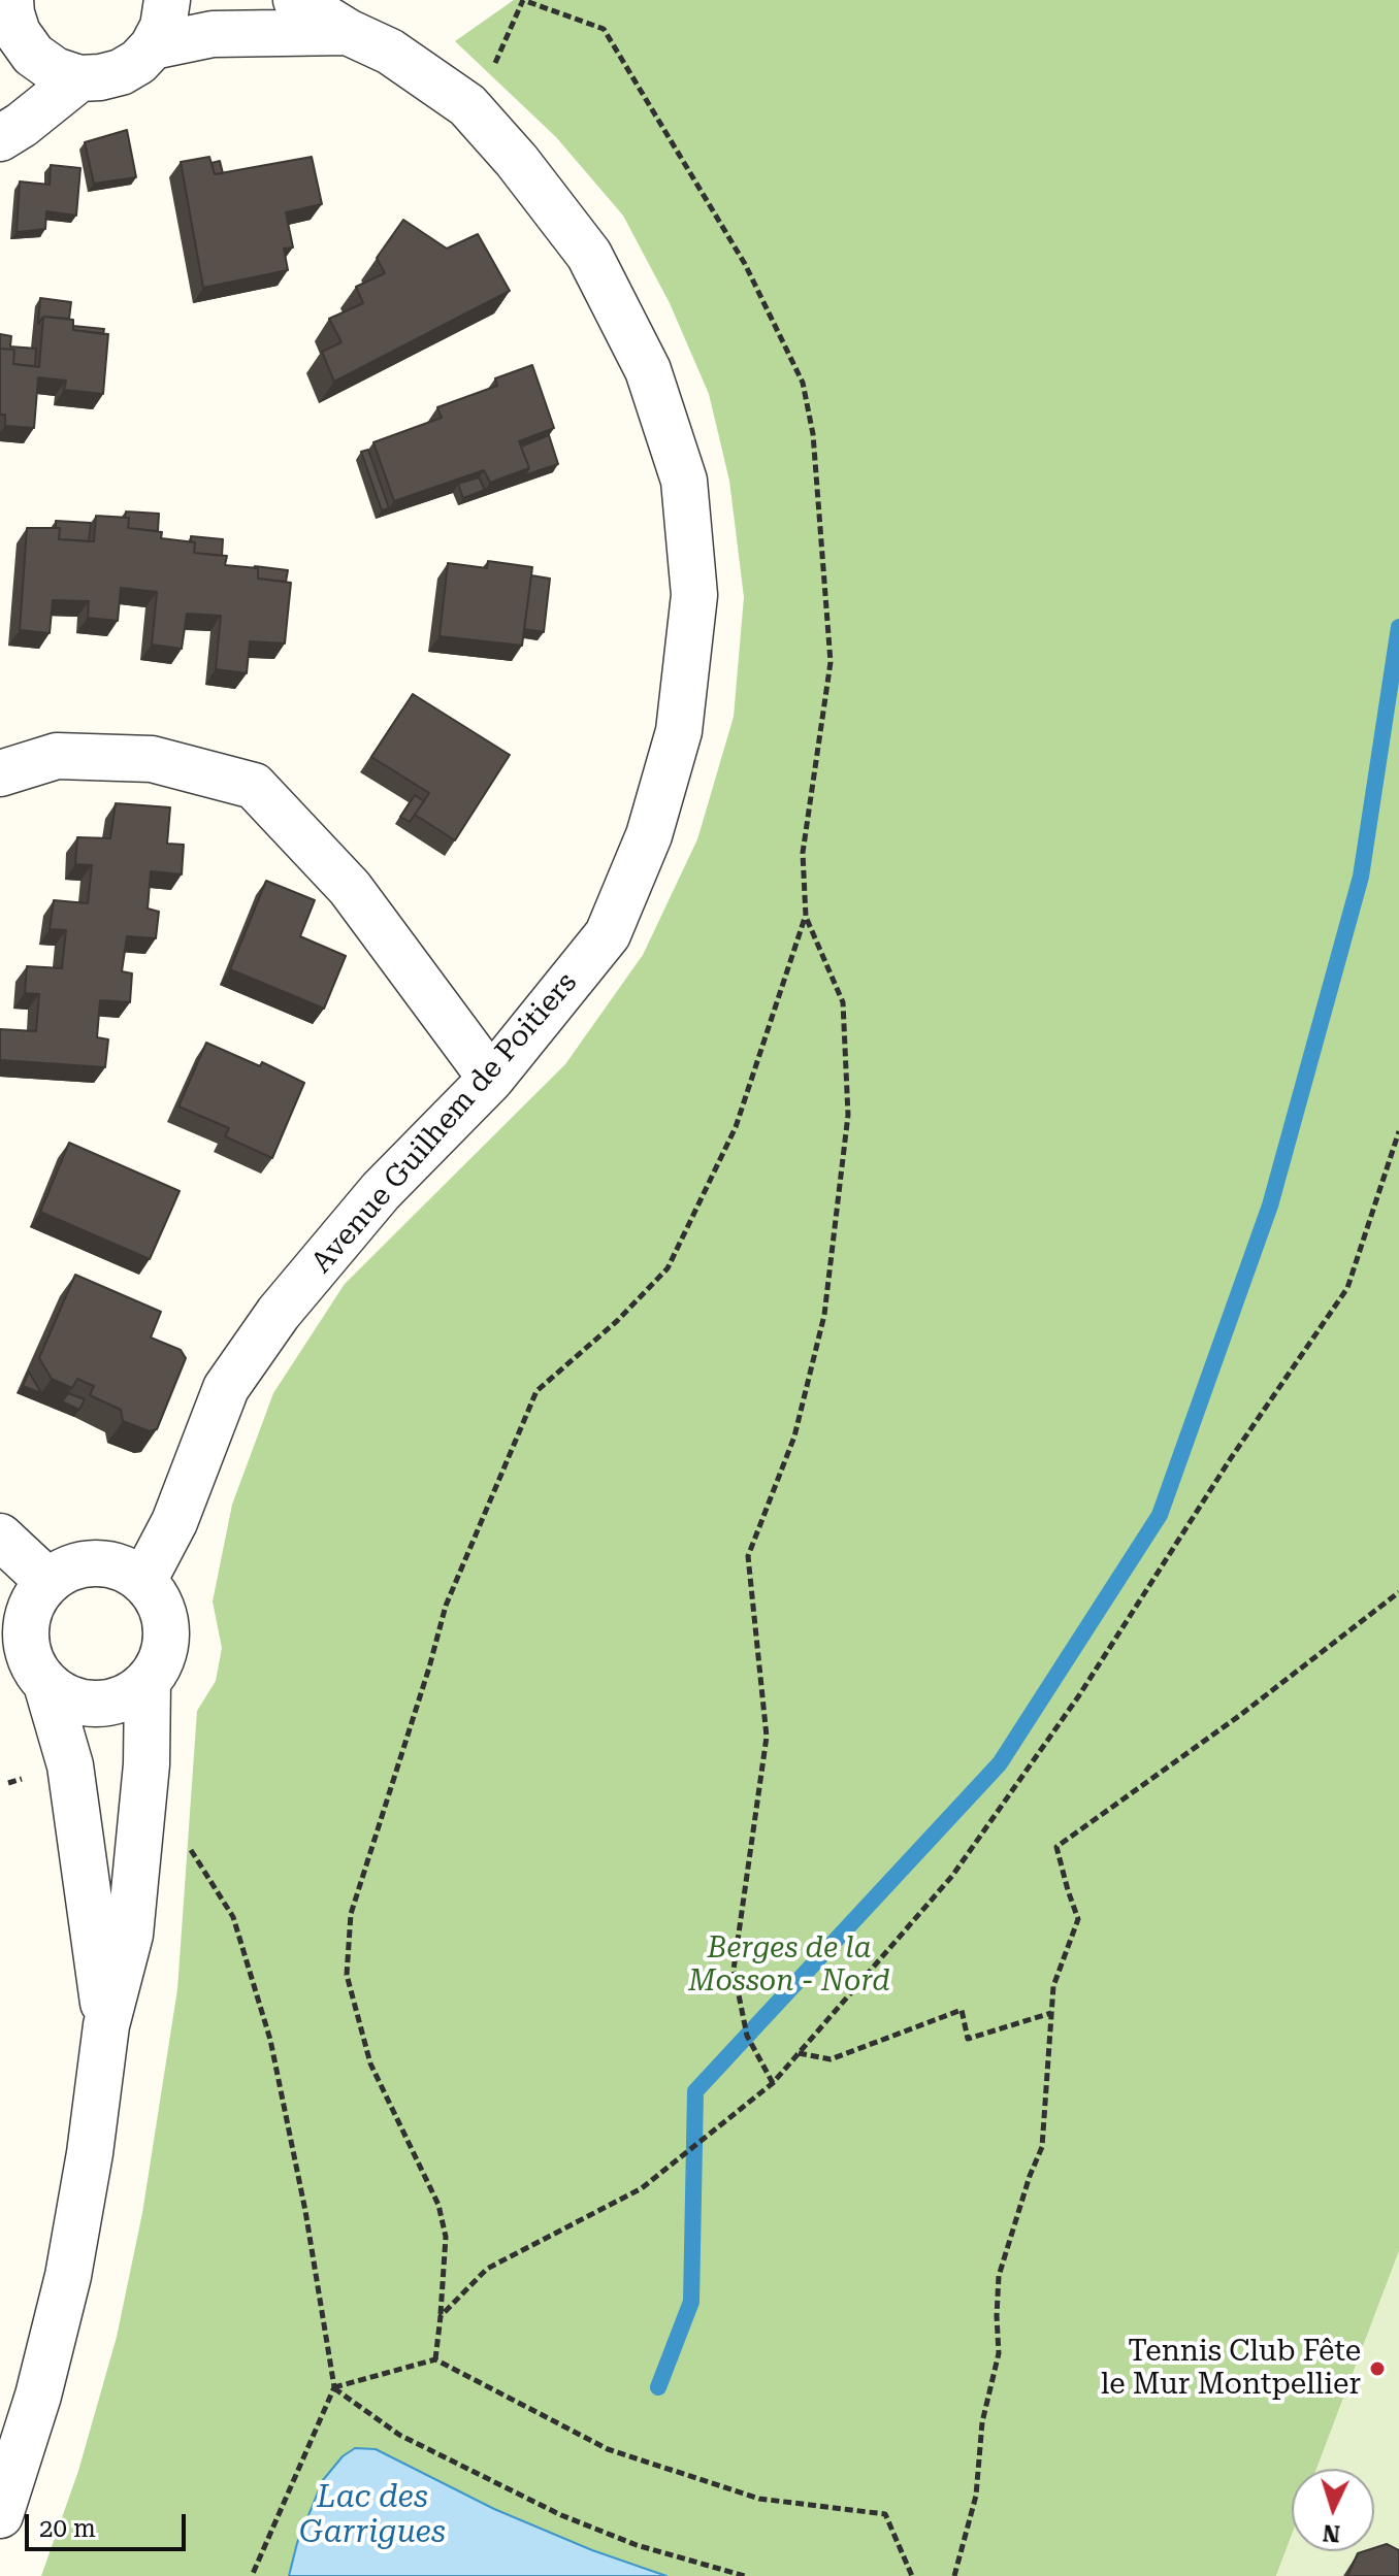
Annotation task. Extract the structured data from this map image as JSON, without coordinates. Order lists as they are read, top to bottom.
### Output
{
  "streets": {
    "street": ["Avenue Guilhem de Poitiers"]
  },
  "water": ["Lac des Garrigues"],
  "parks": ["Berges de la Mosson - Nord"],
  "places": ["Tennis Club Fête le Mur Montpellier"],
  "scale_bar": "20 m",
  "north": "bottom"
}
